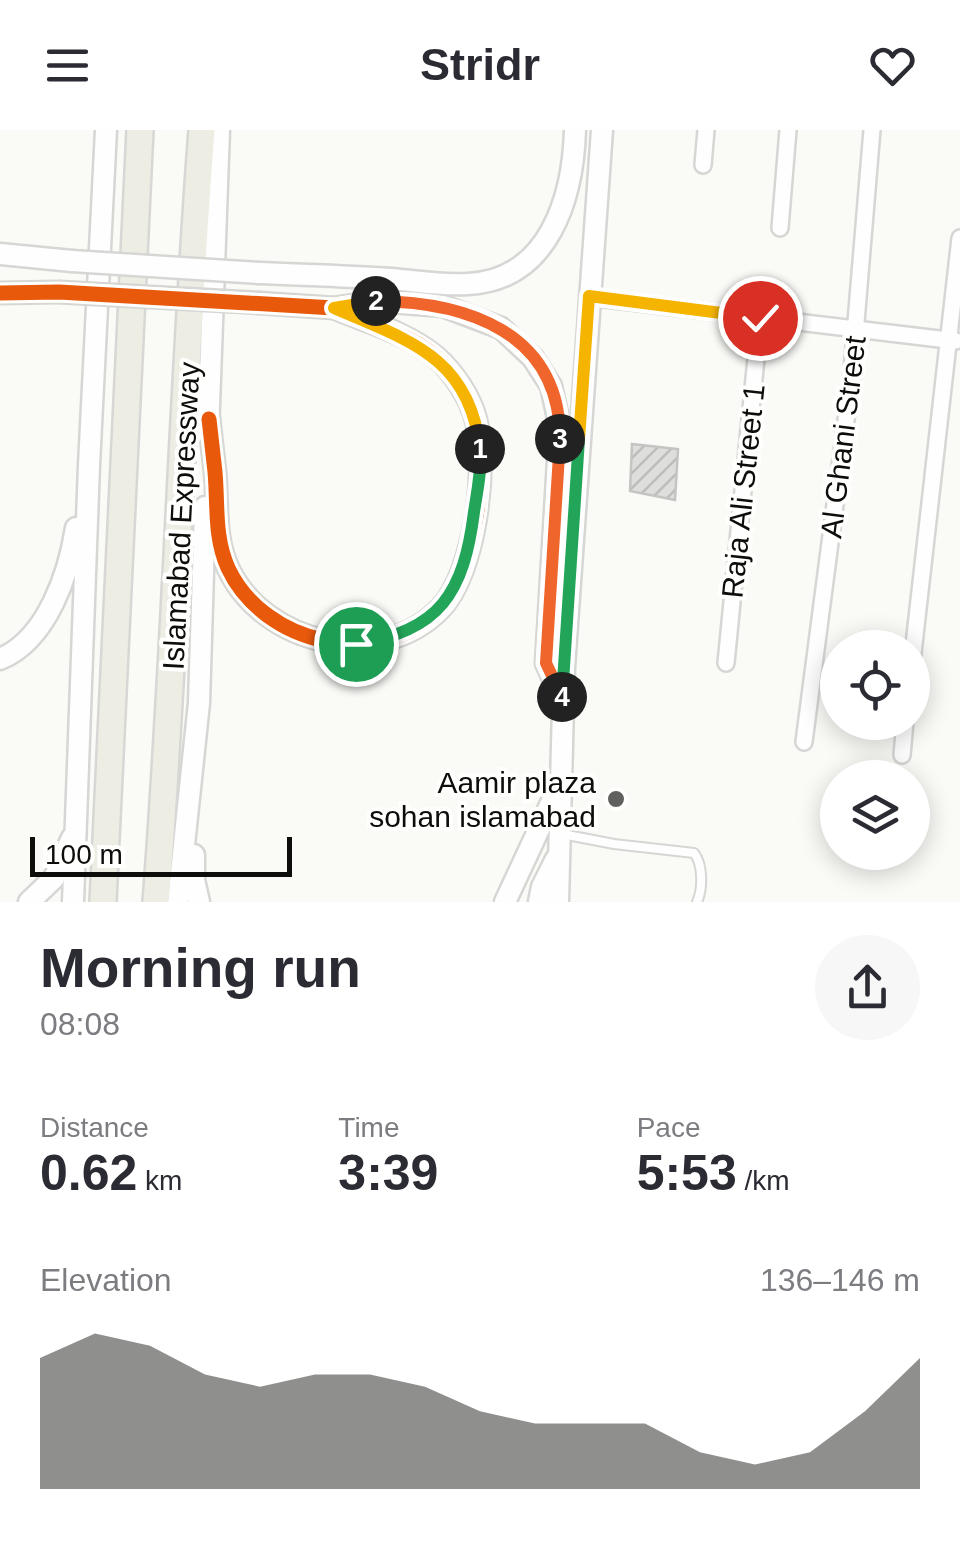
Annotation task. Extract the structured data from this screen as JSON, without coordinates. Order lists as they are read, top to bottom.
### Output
{
  "streets": {
    "highway": ["Islamabad Expressway"],
    "street": ["Al Ghani Street", "Raja Ali Street 1"]
  },
  "places": ["Aamir plaza sohan islamabad"],
  "scale_bar": "100 m",
  "page": {
    "header": "Stridr",
    "pins": [
      "2",
      "3",
      "1",
      "4"
    ],
    "scale": "100 m",
    "heading": ["Morning run", "08:08"],
    "stats": [
      ["Distance", "0.62 km"],
      ["Time", "3:39"],
      ["Pace", "5:53 /km"]
    ],
    "chart": ["Elevation", "136–146 m"]
  }
}
